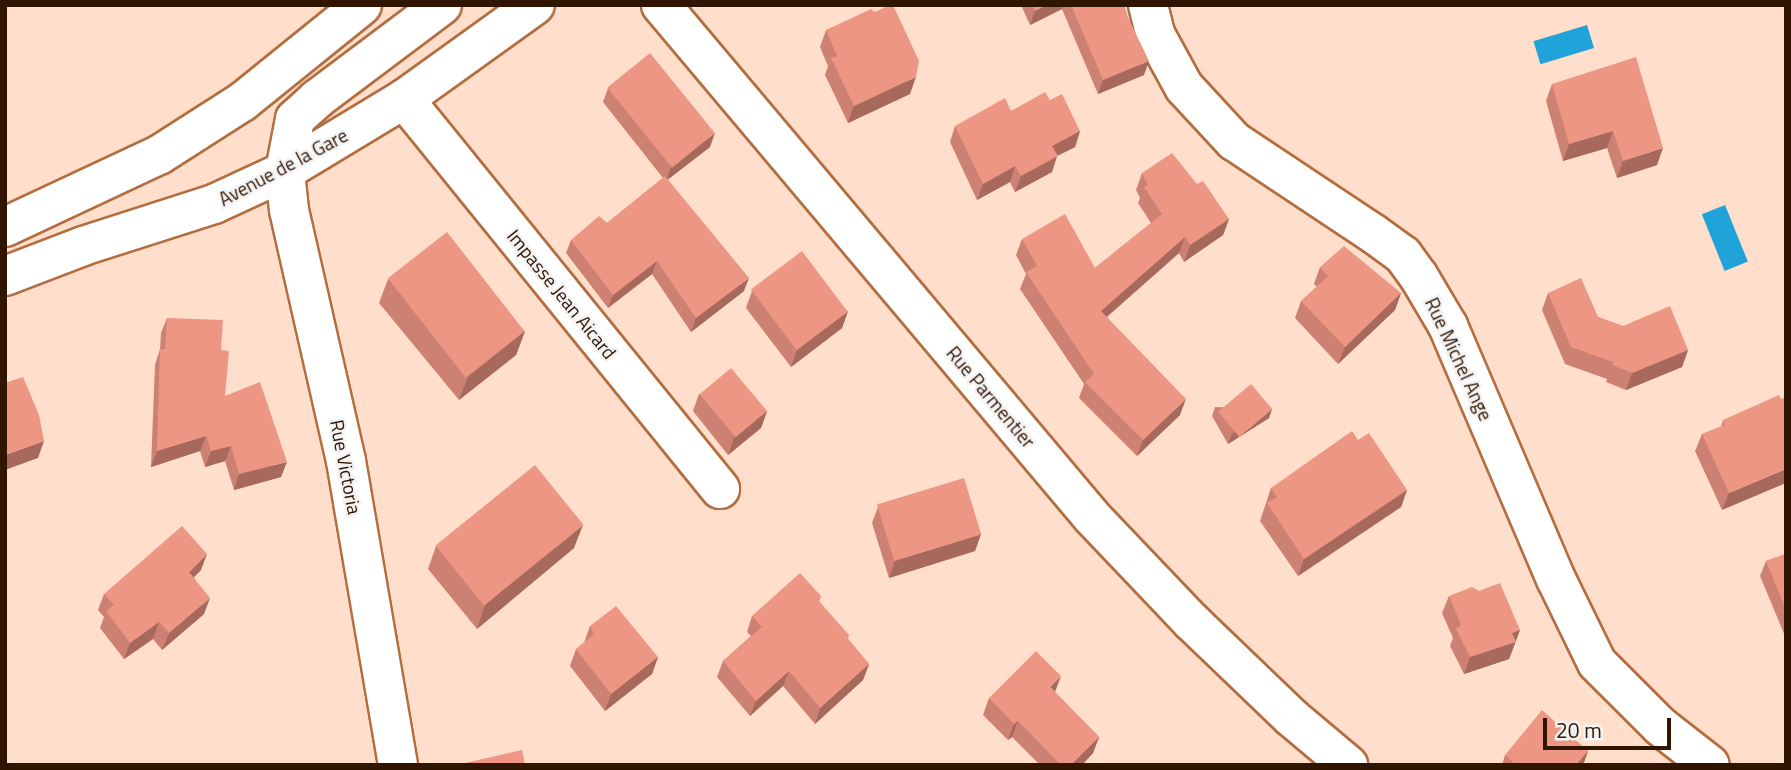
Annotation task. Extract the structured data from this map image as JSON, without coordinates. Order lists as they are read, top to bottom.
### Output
{
  "streets": {
    "street": [
      "Avenue de la Gare",
      "Impasse Jean Aicard",
      "Rue Michel Ange",
      "Rue Parmentier",
      "Rue Victoria"
    ]
  },
  "crossings": [
    ["Avenue de la Gare", "Impasse Jean Aicard"],
    ["Avenue de la Gare", "Rue Victoria"]
  ],
  "scale_bar": "20 m"
}
